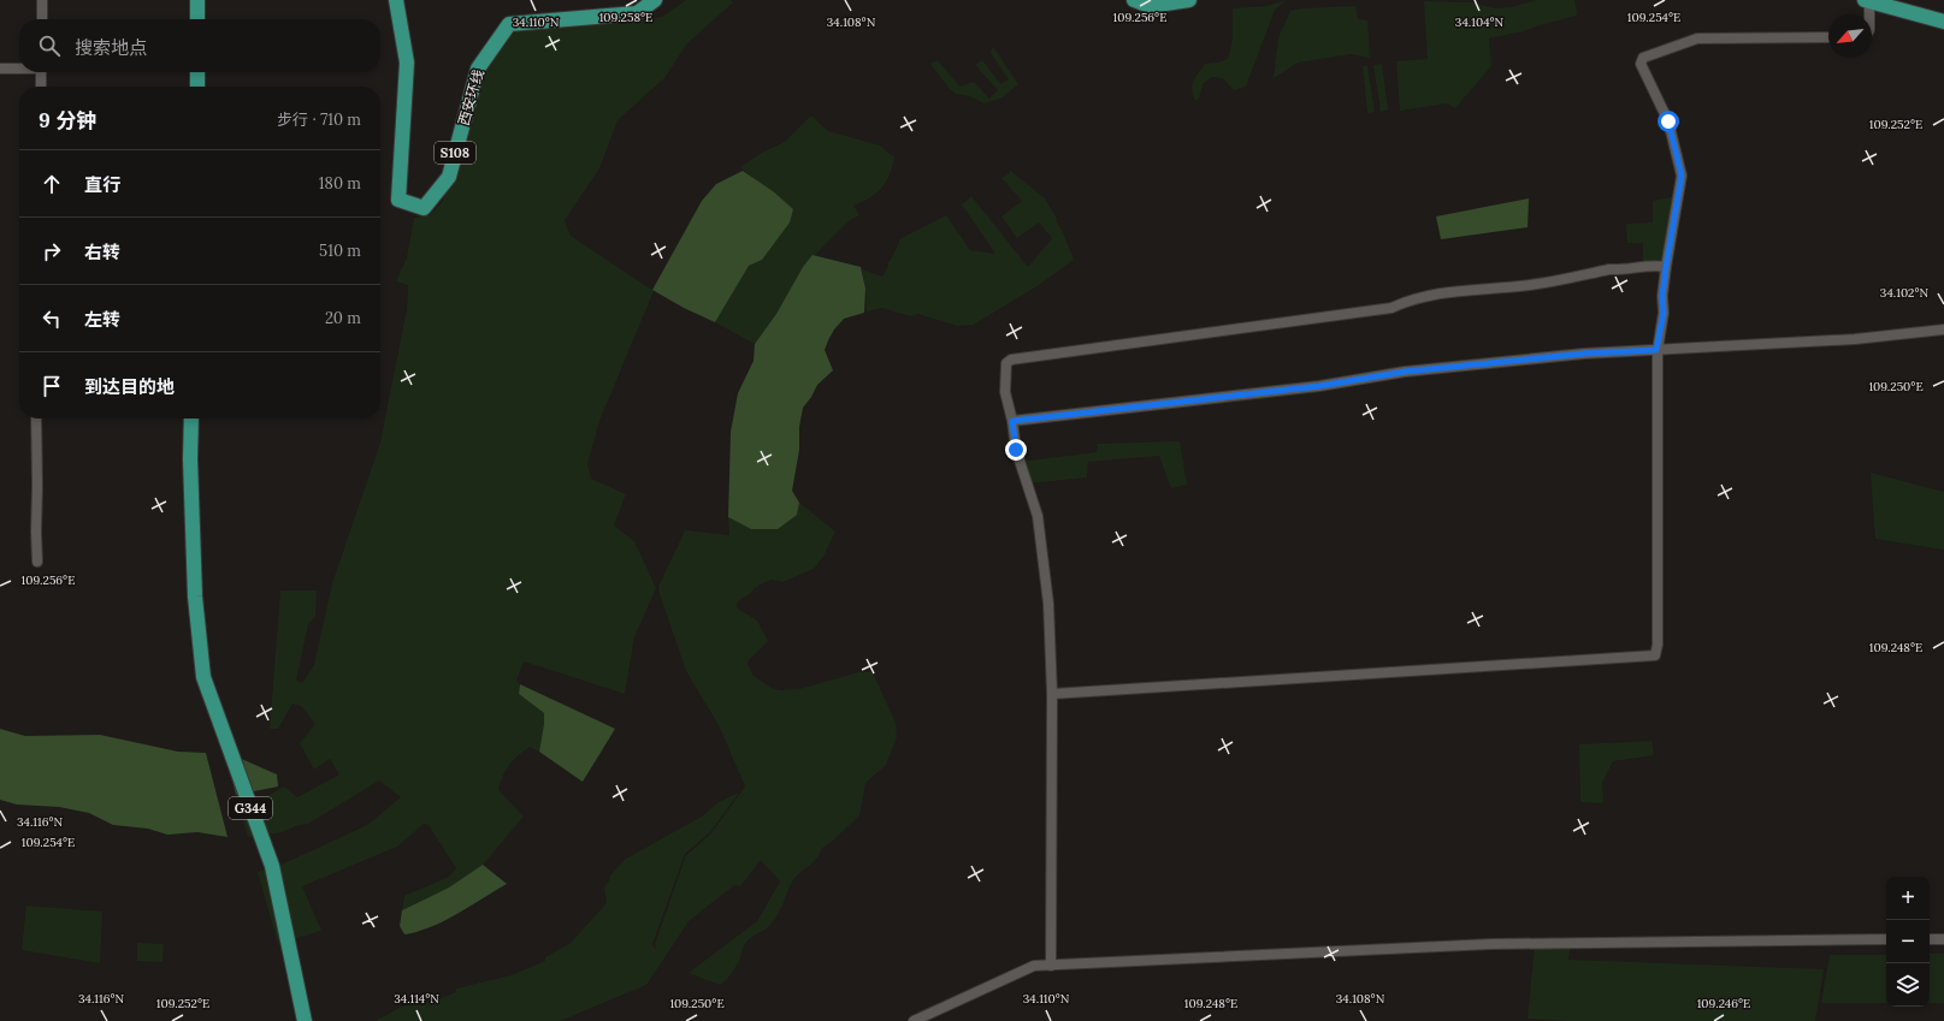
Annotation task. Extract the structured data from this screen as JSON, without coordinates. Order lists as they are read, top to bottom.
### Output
{
  "streets": {
    "main road": ["西安环线", "S108", "G344"]
  },
  "north": "bottom left",
  "page": {
    "search": "搜索地点",
    "heading": ["9 分钟", "步行 · 710 m"],
    "list": [
      ["直行", "180 m"],
      ["右转", "510 m"],
      ["左转", "20 m"],
      "到达目的地"
    ],
    "map_buttons": ["+", "−"]
  },
  "coordinates": [
    "109.258°E",
    "109.256°E",
    "109.254°E",
    "34.110°N",
    "34.108°N",
    "34.104°N",
    "109.252°E",
    "34.102°N",
    "109.250°E",
    "109.248°E",
    "34.116°N",
    "34.114°N",
    "109.246°E"
  ]
}
